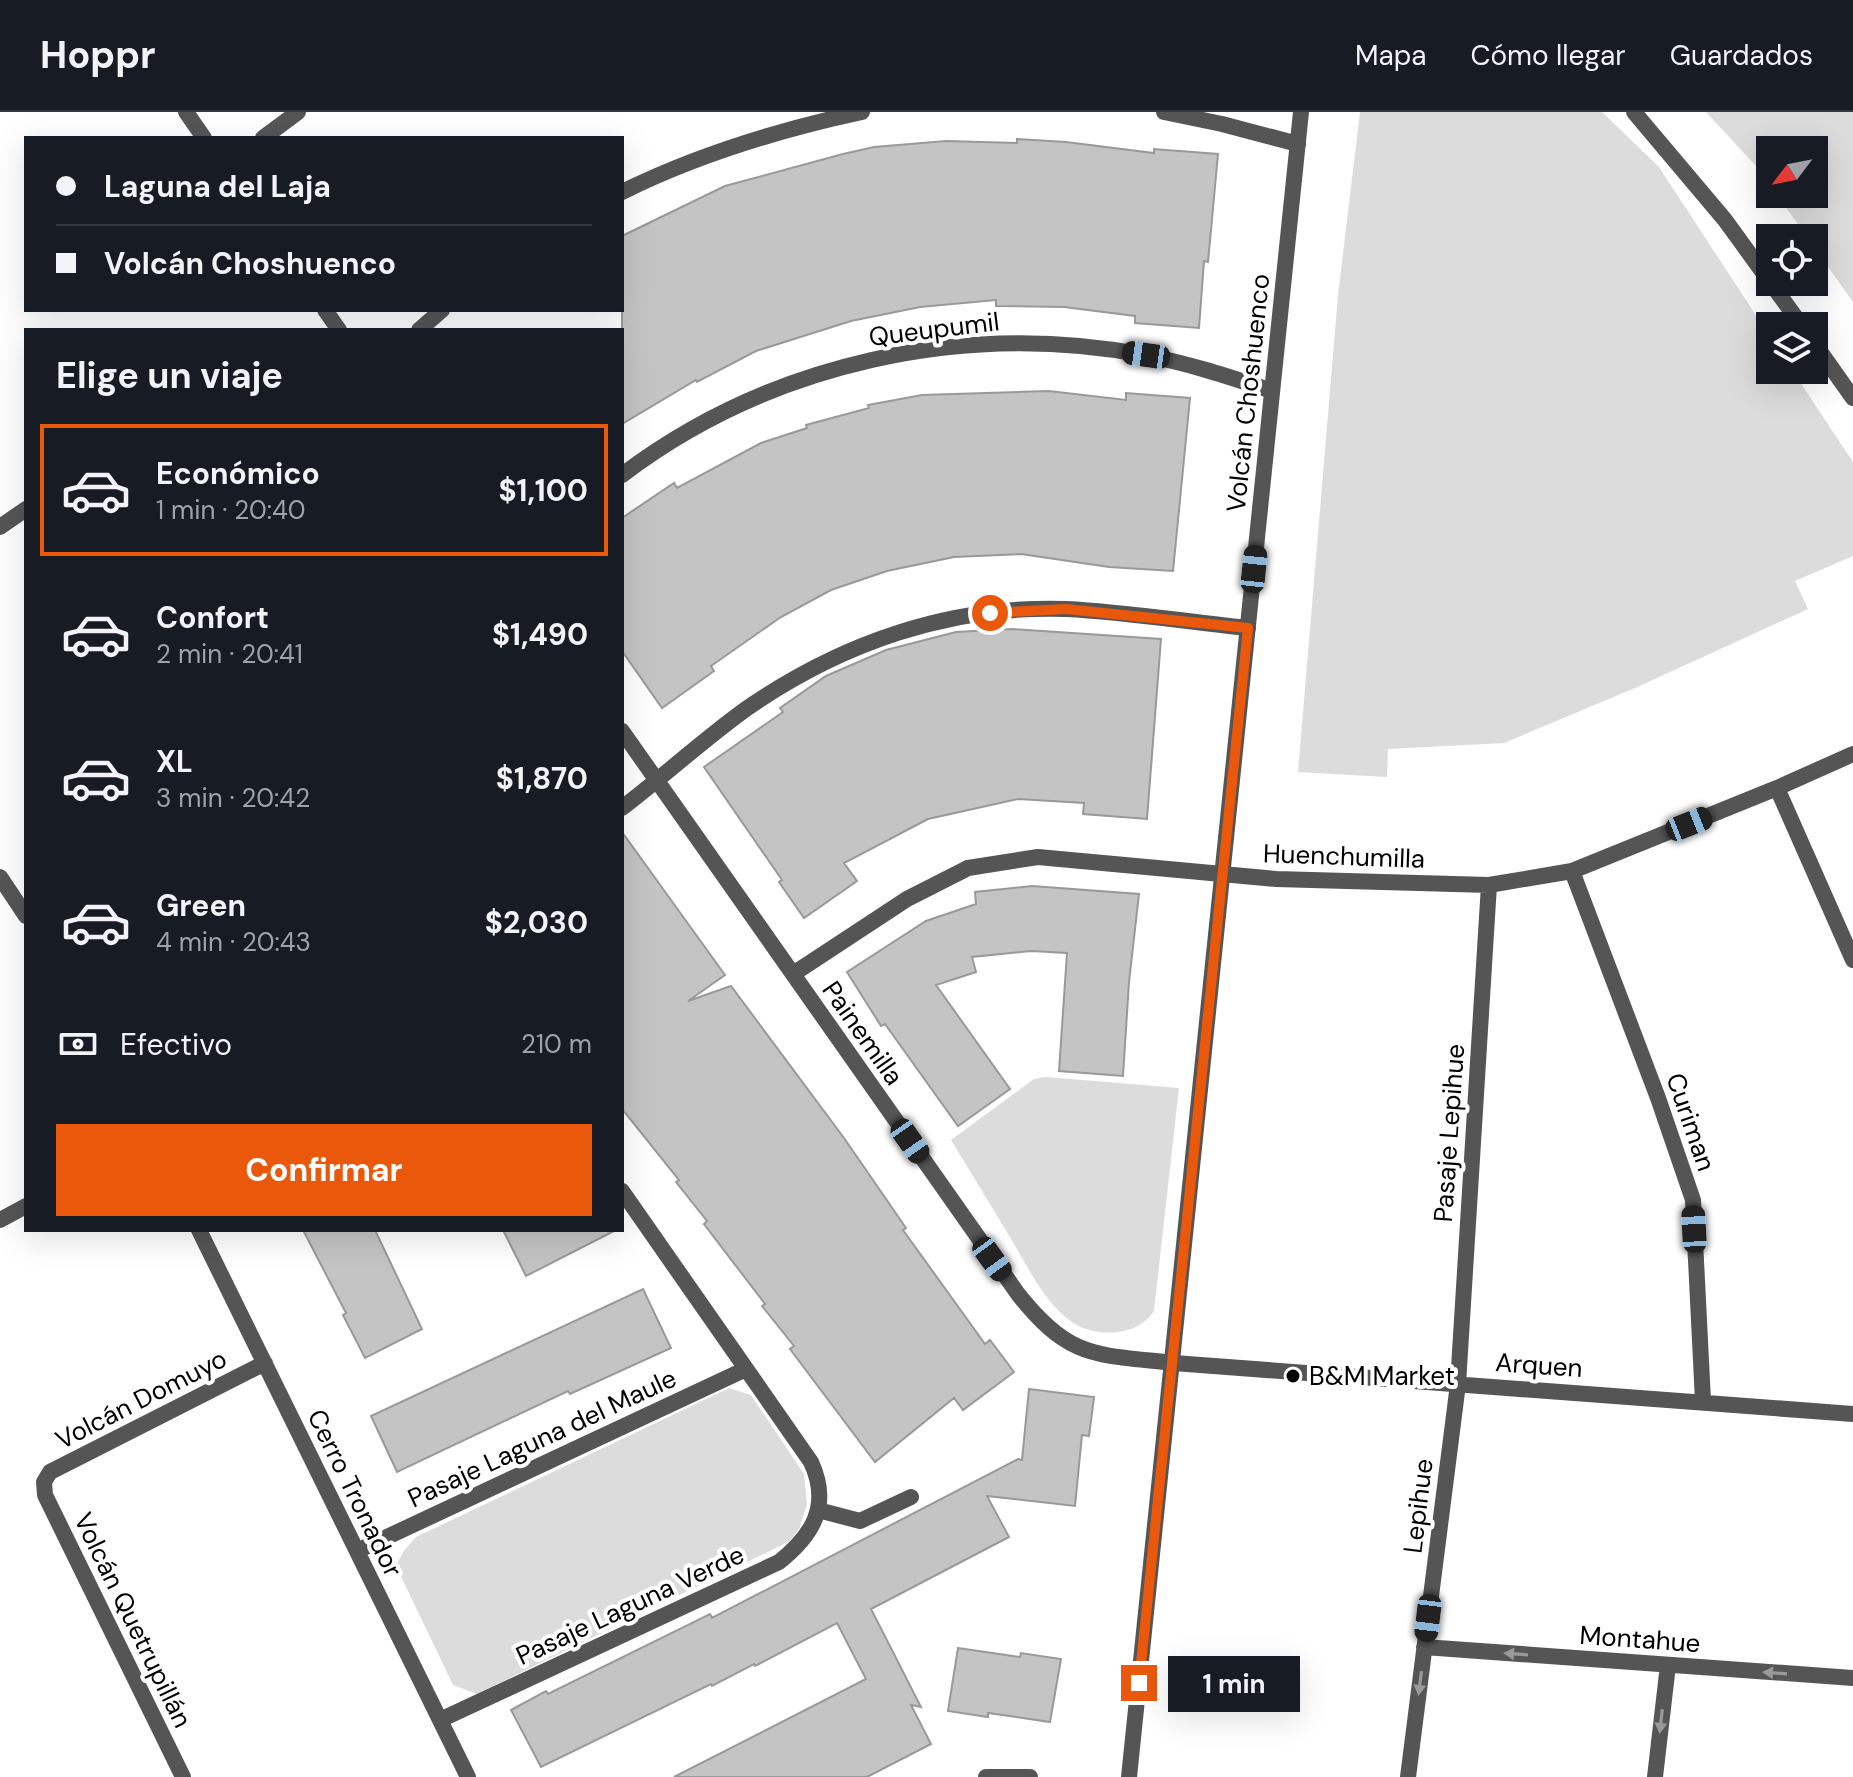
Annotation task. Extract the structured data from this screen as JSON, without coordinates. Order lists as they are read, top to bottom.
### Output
{
  "streets": {
    "street": [
      "Queupumil",
      "Volcán Choshuenco",
      "Huenchumilla",
      "Painemilla",
      "Curiman",
      "Pasaje Lepihue",
      "Arquen",
      "Volcán Domuyo",
      "Pasaje Laguna del Maule",
      "Cerro Tronador",
      "Lepihue",
      "Pasaje Laguna Verde",
      "Volcán Quetrupillán",
      "Montahue"
    ]
  },
  "crossings": [
    ["Queupumil", "Volcán Choshuenco"],
    ["Volcán Choshuenco", "Huenchumilla"],
    ["Volcán Choshuenco", "Painemilla"],
    ["Volcán Choshuenco", "Arquen"],
    ["Huenchumilla", "Painemilla"],
    ["Huenchumilla", "Curiman"],
    ["Huenchumilla", "Pasaje Lepihue"],
    ["Painemilla", "Arquen"],
    ["Curiman", "Arquen"],
    ["Pasaje Lepihue", "Arquen"],
    ["Pasaje Lepihue", "Lepihue"],
    ["Arquen", "Lepihue"],
    ["Volcán Domuyo", "Cerro Tronador"],
    ["Volcán Domuyo", "Volcán Quetrupillán"],
    ["Pasaje Laguna del Maule", "Cerro Tronador"],
    ["Cerro Tronador", "Pasaje Laguna Verde"],
    ["Lepihue", "Montahue"]
  ],
  "one_way": ["Montahue"],
  "places": ["B&M Market"],
  "north": "bottom left",
  "page": {
    "header": "Hoppr",
    "nav": ["Mapa", "Cómo llegar", "Guardados"],
    "banner": ["Laguna del Laja", "Volcán Choshuenco"],
    "heading": "Elige un viaje",
    "list": [
      {
        "name": "Económico",
        "note": "1 min · 20:40",
        "value": "$1,100"
      },
      {
        "name": "Confort",
        "note": "2 min · 20:41",
        "value": "$1,490"
      },
      {
        "name": "XL",
        "note": "3 min · 20:42",
        "value": "$1,870"
      },
      {
        "name": "Green",
        "note": "4 min · 20:43",
        "value": "$2,030"
      }
    ],
    "pay": ["Efectivo", "210 m"],
    "buttons": "Confirmar",
    "bubble": "1 min"
  }
}
